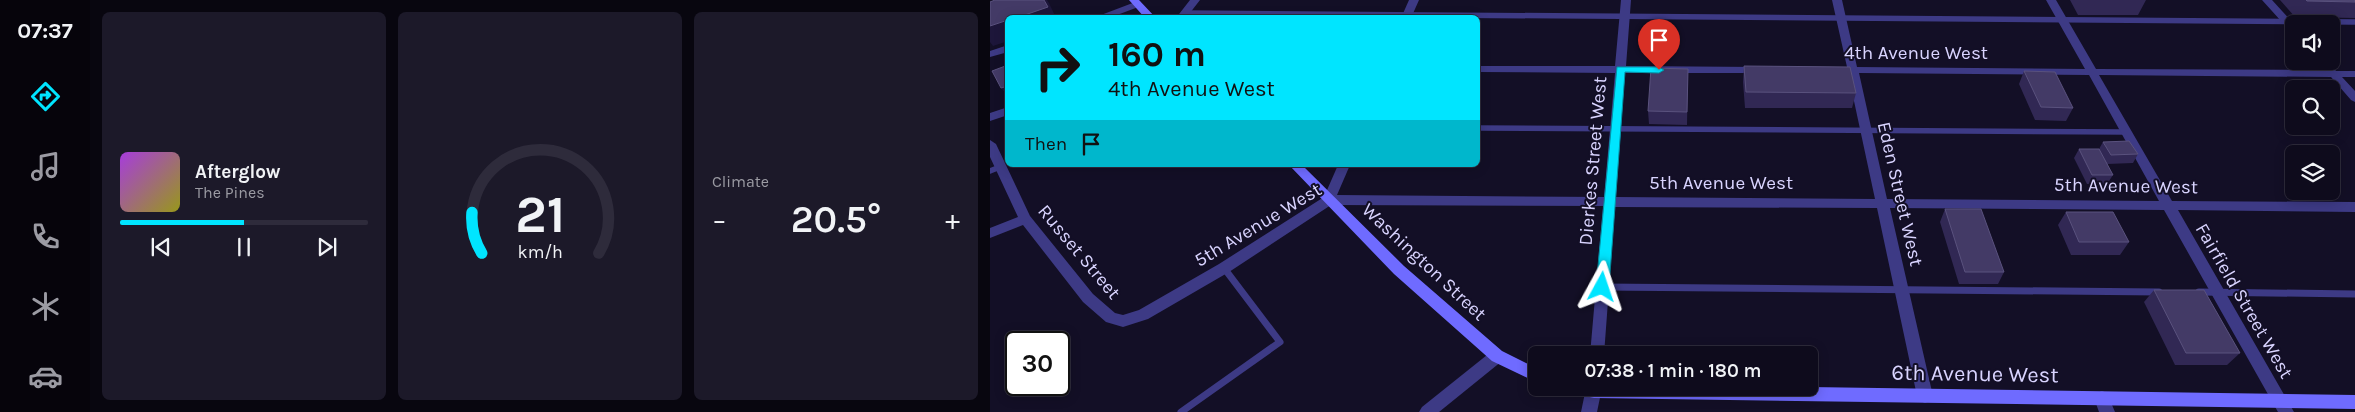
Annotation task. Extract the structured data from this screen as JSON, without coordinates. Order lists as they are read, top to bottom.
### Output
{
  "streets": {
    "main road": ["Washington Street", "6th Avenue West"],
    "street": [
      "4th Avenue West",
      "Dierkes Street West",
      "5th Avenue West",
      "Eden Street West",
      "Russet Street",
      "Fairfield Street West"
    ]
  },
  "crossings": [
    ["4th Avenue West", "Eden Street West"],
    ["4th Avenue West", "Fairfield Street West"],
    ["Dierkes Street West", "5th Avenue West"],
    ["5th Avenue West", "Eden Street West"],
    ["5th Avenue West", "Russet Street"],
    ["5th Avenue West", "Washington Street"],
    ["5th Avenue West", "Fairfield Street West"],
    ["Eden Street West", "6th Avenue West"],
    ["Fairfield Street West", "6th Avenue West"]
  ],
  "page": {
    "tabs": "07:37",
    "tile": "Climate",
    "turn": ["160 m", "4th Avenue West"],
    "then": "Then",
    "song": ["Afterglow", "The Pines"],
    "heat": ["−", "20.5°", "+"],
    "limit": "30",
    "trip": "07:38 · 1 min · 180 m",
    "gauge": ["21", "km/h"]
  }
}
